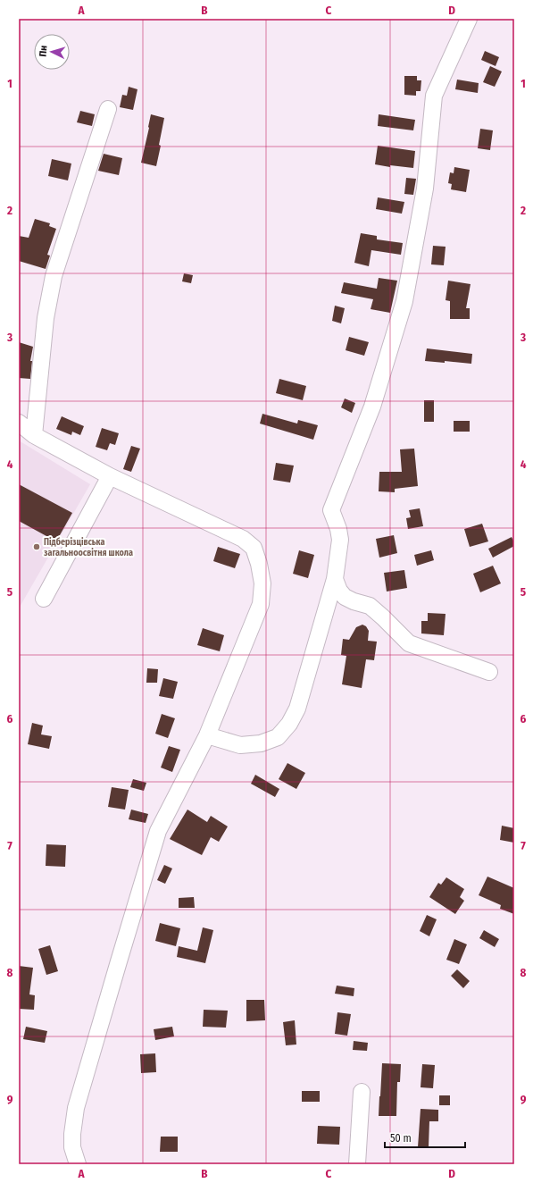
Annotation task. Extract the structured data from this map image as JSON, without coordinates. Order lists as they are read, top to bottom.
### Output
{
  "places": ["Підберізцівська загальноосвітня школа"],
  "scale_bar": "50 m",
  "north": "left",
  "grid": {
    "columns": [
      "A",
      "B",
      "C",
      "D"
    ],
    "rows": [
      "1",
      "2",
      "3",
      "4",
      "5",
      "6",
      "7",
      "8",
      "9"
    ]
  }
}
